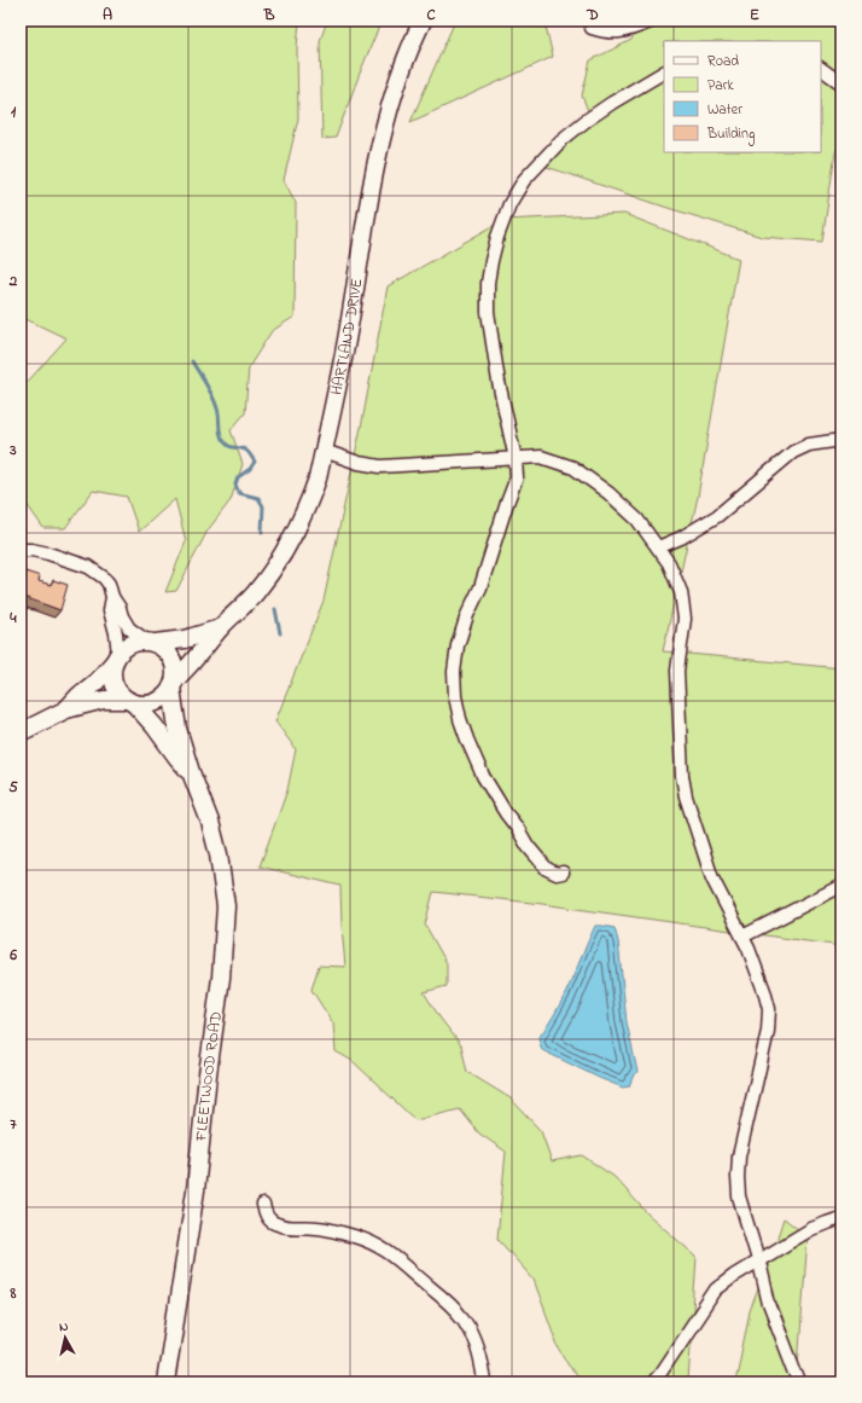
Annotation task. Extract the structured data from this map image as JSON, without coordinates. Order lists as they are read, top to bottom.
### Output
{
  "streets": {
    "main road": ["HARTLAND DRIVE", "FLEETWOOD ROAD"]
  },
  "crossings": [
    ["HARTLAND DRIVE", "FLEETWOOD ROAD"]
  ],
  "legend": [
    "Road",
    "Park",
    "Water",
    "Building"
  ],
  "north": "top",
  "grid": {
    "columns": [
      "A",
      "B",
      "C",
      "D",
      "E"
    ],
    "rows": [
      "1",
      "2",
      "3",
      "4",
      "5",
      "6",
      "7",
      "8"
    ]
  }
}
